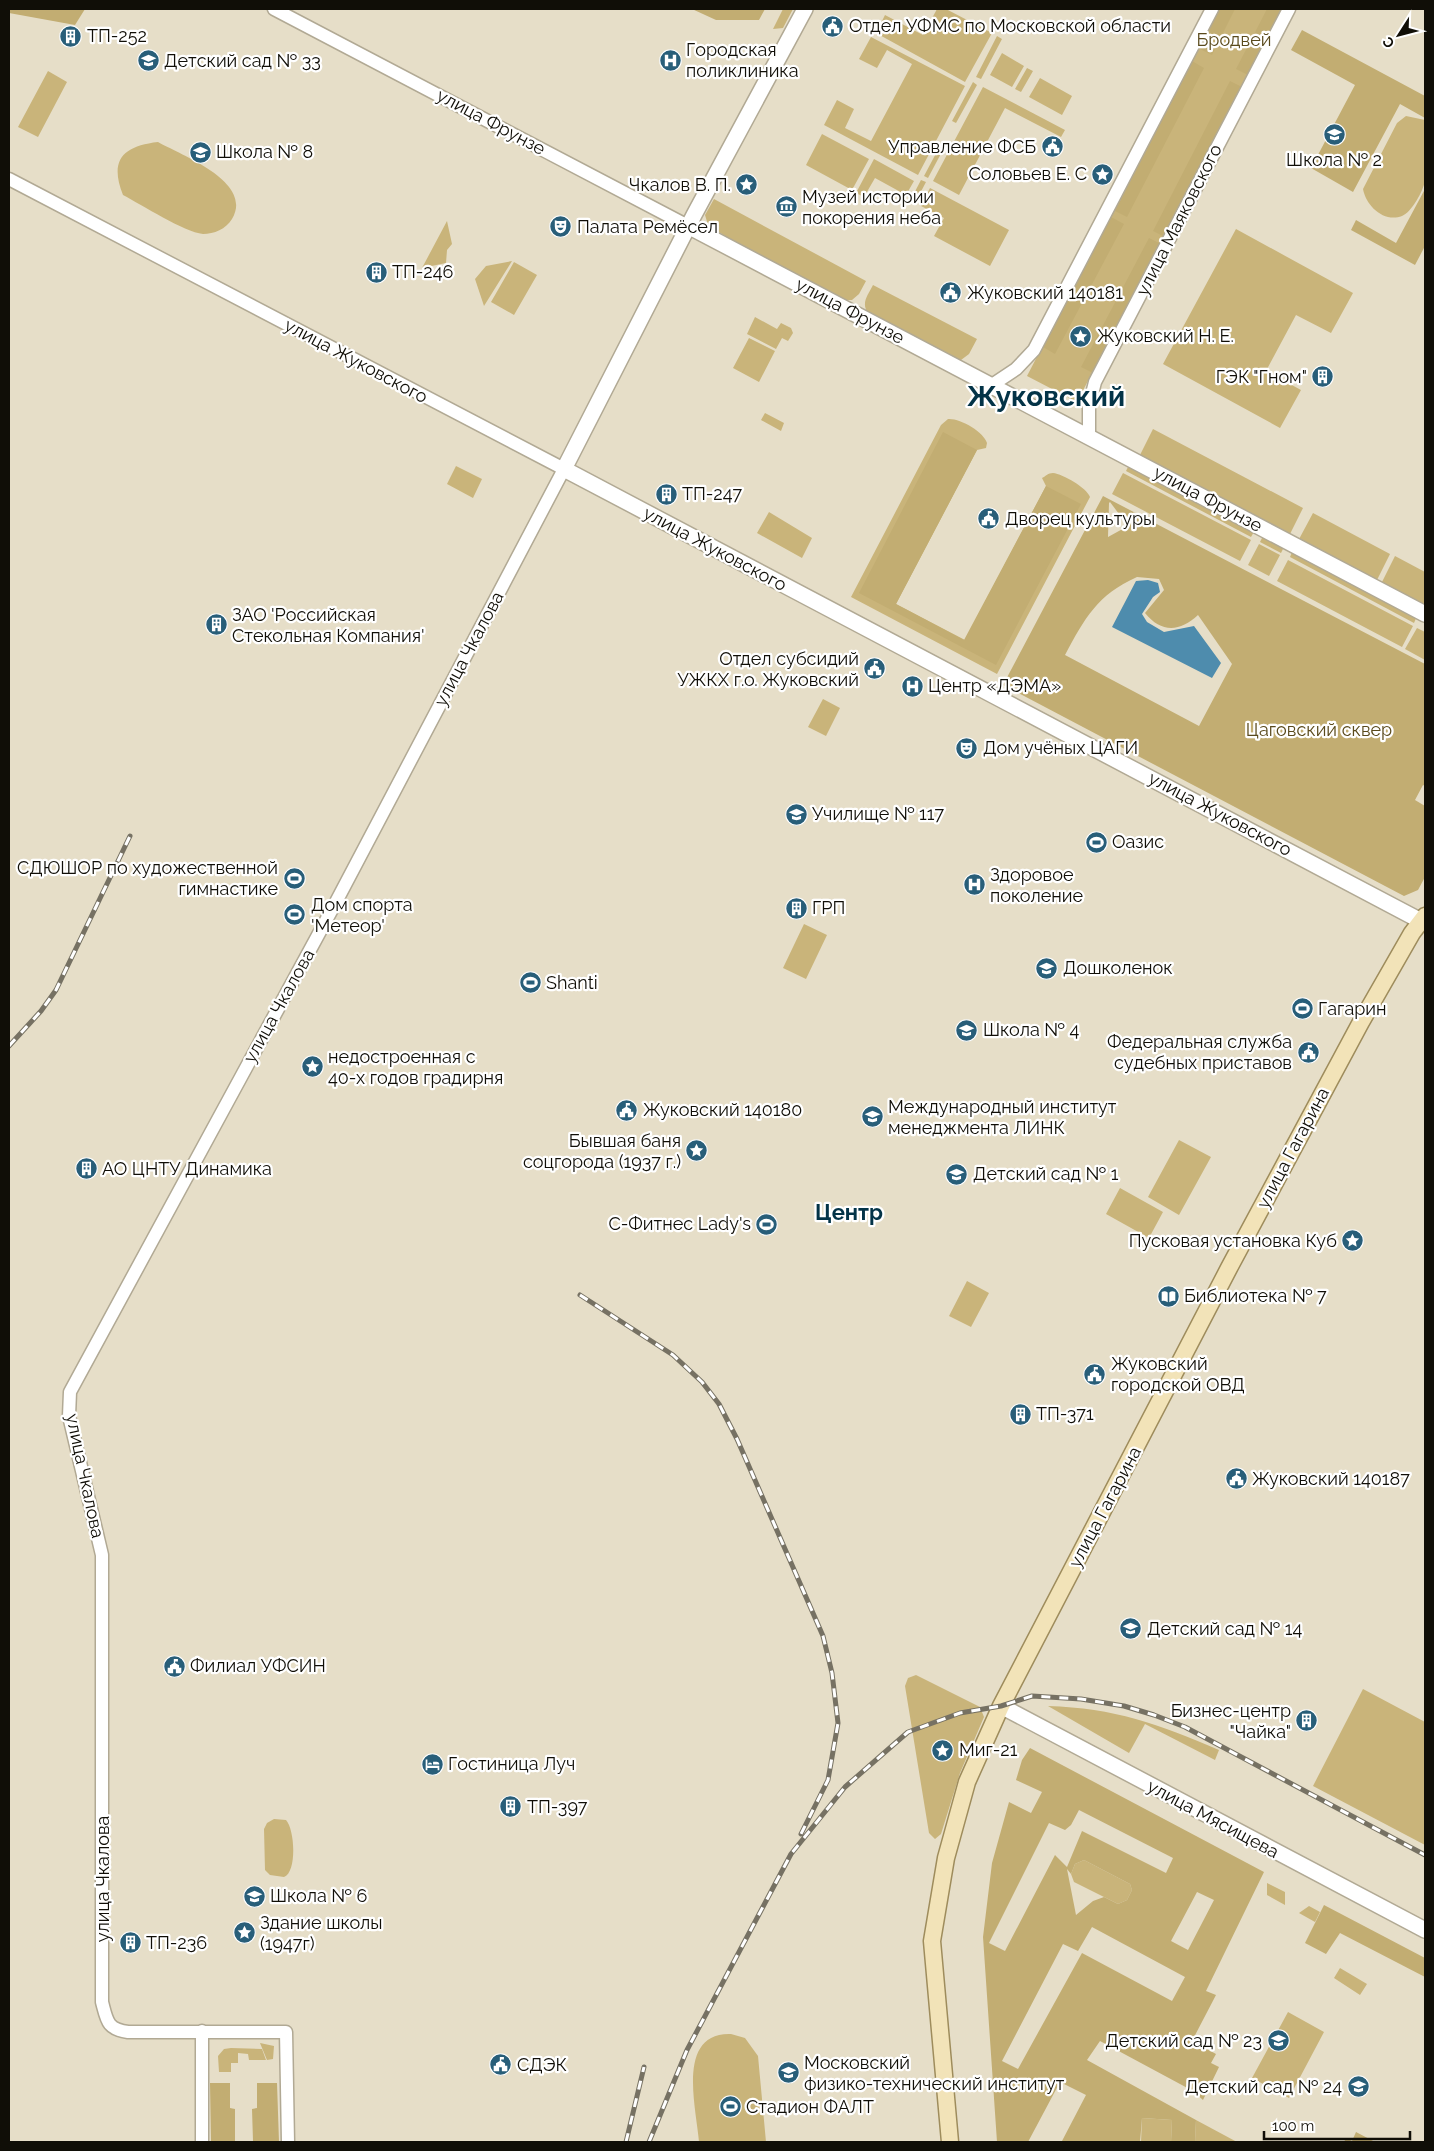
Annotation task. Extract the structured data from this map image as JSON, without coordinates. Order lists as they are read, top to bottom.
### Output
{
  "streets": {
    "main road": [
      "улица Фрунзе",
      "улица Жуковского",
      "улица Чкалова",
      "улица Гагарина",
      "улица Мясищева"
    ],
    "street": ["улица Маяковского"]
  },
  "crossings": [
    ["улица Фрунзе", "улица Маяковского"],
    ["улица Фрунзе", "улица Чкалова"],
    ["улица Жуковского", "улица Чкалова"],
    ["улица Жуковского", "улица Гагарина"],
    ["улица Гагарина", "улица Мясищева"]
  ],
  "districts": ["Жуковский", "Центр"],
  "parks": ["Бродвей", "Цаговский сквер"],
  "places": {
    "public building": [
      "Отдел УФМС по Московской области",
      "Управление ФСБ",
      "Жуковский 140181",
      "Дворец культуры",
      "Отдел субсидий УЖКХ г.о. Жуковский",
      "Федеральная служба судебных приставов",
      "Жуковский 140180",
      "Жуковский городской ОВД",
      "Жуковский 140187",
      "Филиал УФСИН",
      "СДЭК"
    ],
    "building": [
      "ТП-252",
      "ТП-246",
      "ГЭК \"Гном\"",
      "ТП-247",
      "ЗАО 'Российская Стекольная Компания'",
      "ГРП",
      "АО ЦНТУ Динамика",
      "ТП-371",
      "Бизнес-центр \"Чайка\"",
      "ТП-397",
      "ТП-236"
    ],
    "hospital": ["Городская поликлиника", "Центр «ДЭМА»", "Здоровое поколение"],
    "school or university": [
      "Детский сад № 33",
      "Школа № 2",
      "Школа № 8",
      "Училище № 117",
      "Дошколенок",
      "Школа № 4",
      "Международный институт менеджмента ЛИНК",
      "Детский сад № 1",
      "Детский сад № 14",
      "Школа № 6",
      "Детский сад № 23",
      "Московский физико-технический институт",
      "Детский сад № 24"
    ],
    "place": [
      "Соловьев Е. С",
      "Чкалов В. П.",
      "Жуковский Н. Е.",
      "недостроенная с 40-х годов градирня",
      "Бывшая баня соцгорода (1937 г.)",
      "Пусковая установка Куб",
      "Миг-21",
      "Здание школы (1947г)"
    ],
    "museum": ["Музей истории покорения неба"],
    "theatre": ["Палата Ремёсел", "Дом учёных ЦАГИ"],
    "sports": [
      "Оазис",
      "СДЮШОР по художественной гимнастике",
      "Дом спорта 'Метеор'",
      "Shanti",
      "Гагарин",
      "С-Фитнес Lady's",
      "Стадион ФАЛТ"
    ],
    "library": ["Библиотека № 7"],
    "hotel": ["Гостиница Луч"]
  },
  "scale_bar": "100 m",
  "north": "bottom left"
}
